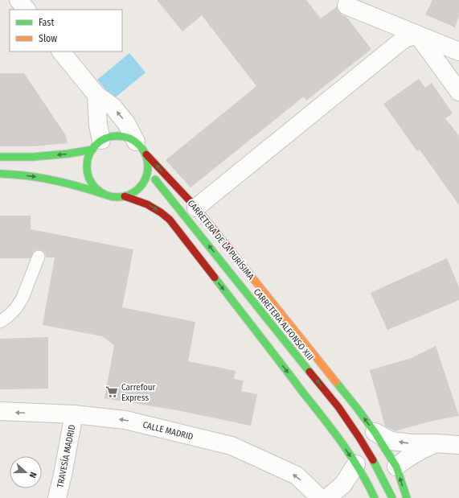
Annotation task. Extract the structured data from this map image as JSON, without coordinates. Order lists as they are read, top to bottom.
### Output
{
  "streets": {
    "street": [
      "CARRETERA DE LA PURÍSIMA",
      "CARRETERA ALFONSO XIII",
      "CALLE MADRID",
      "TRAVESÍA MADRID"
    ]
  },
  "crossings": [
    ["CARRETERA DE LA PURÍSIMA", "CARRETERA ALFONSO XIII"],
    ["CALLE MADRID", "TRAVESÍA MADRID"]
  ],
  "one_way": ["CALLE MADRID"],
  "places": {
    "supermarket": ["Carrefour Express"]
  },
  "legend": ["Fast", "Slow"],
  "north": "right"
}
